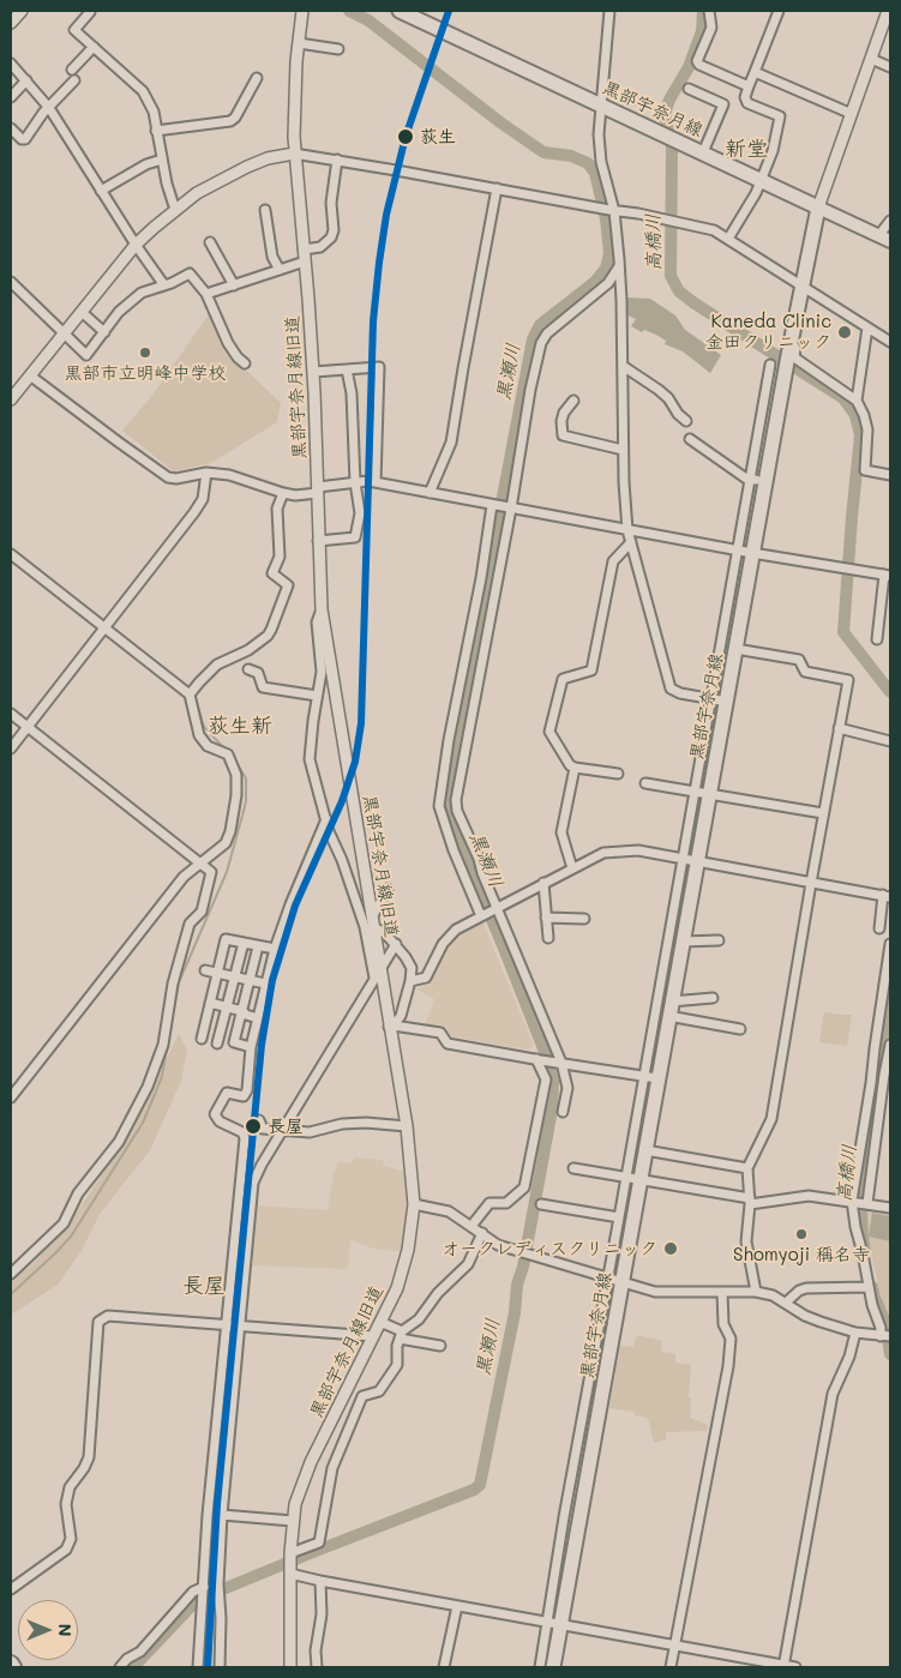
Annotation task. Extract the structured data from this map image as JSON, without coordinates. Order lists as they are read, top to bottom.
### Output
{
  "streets": {
    "main road": ["黒部宇奈月線"],
    "street": ["黒部宇奈月線旧道"]
  },
  "districts": ["新堂", "荻生新", "長屋"],
  "water": ["高橋川", "黒瀬川"],
  "places": [
    "荻生",
    "Kaneda Clinic 金田クリニック",
    "黒部市立明峰中学校",
    "長屋",
    "Shomyoji 稱名寺",
    "オークレディスクリニック"
  ],
  "north": "right"
}
